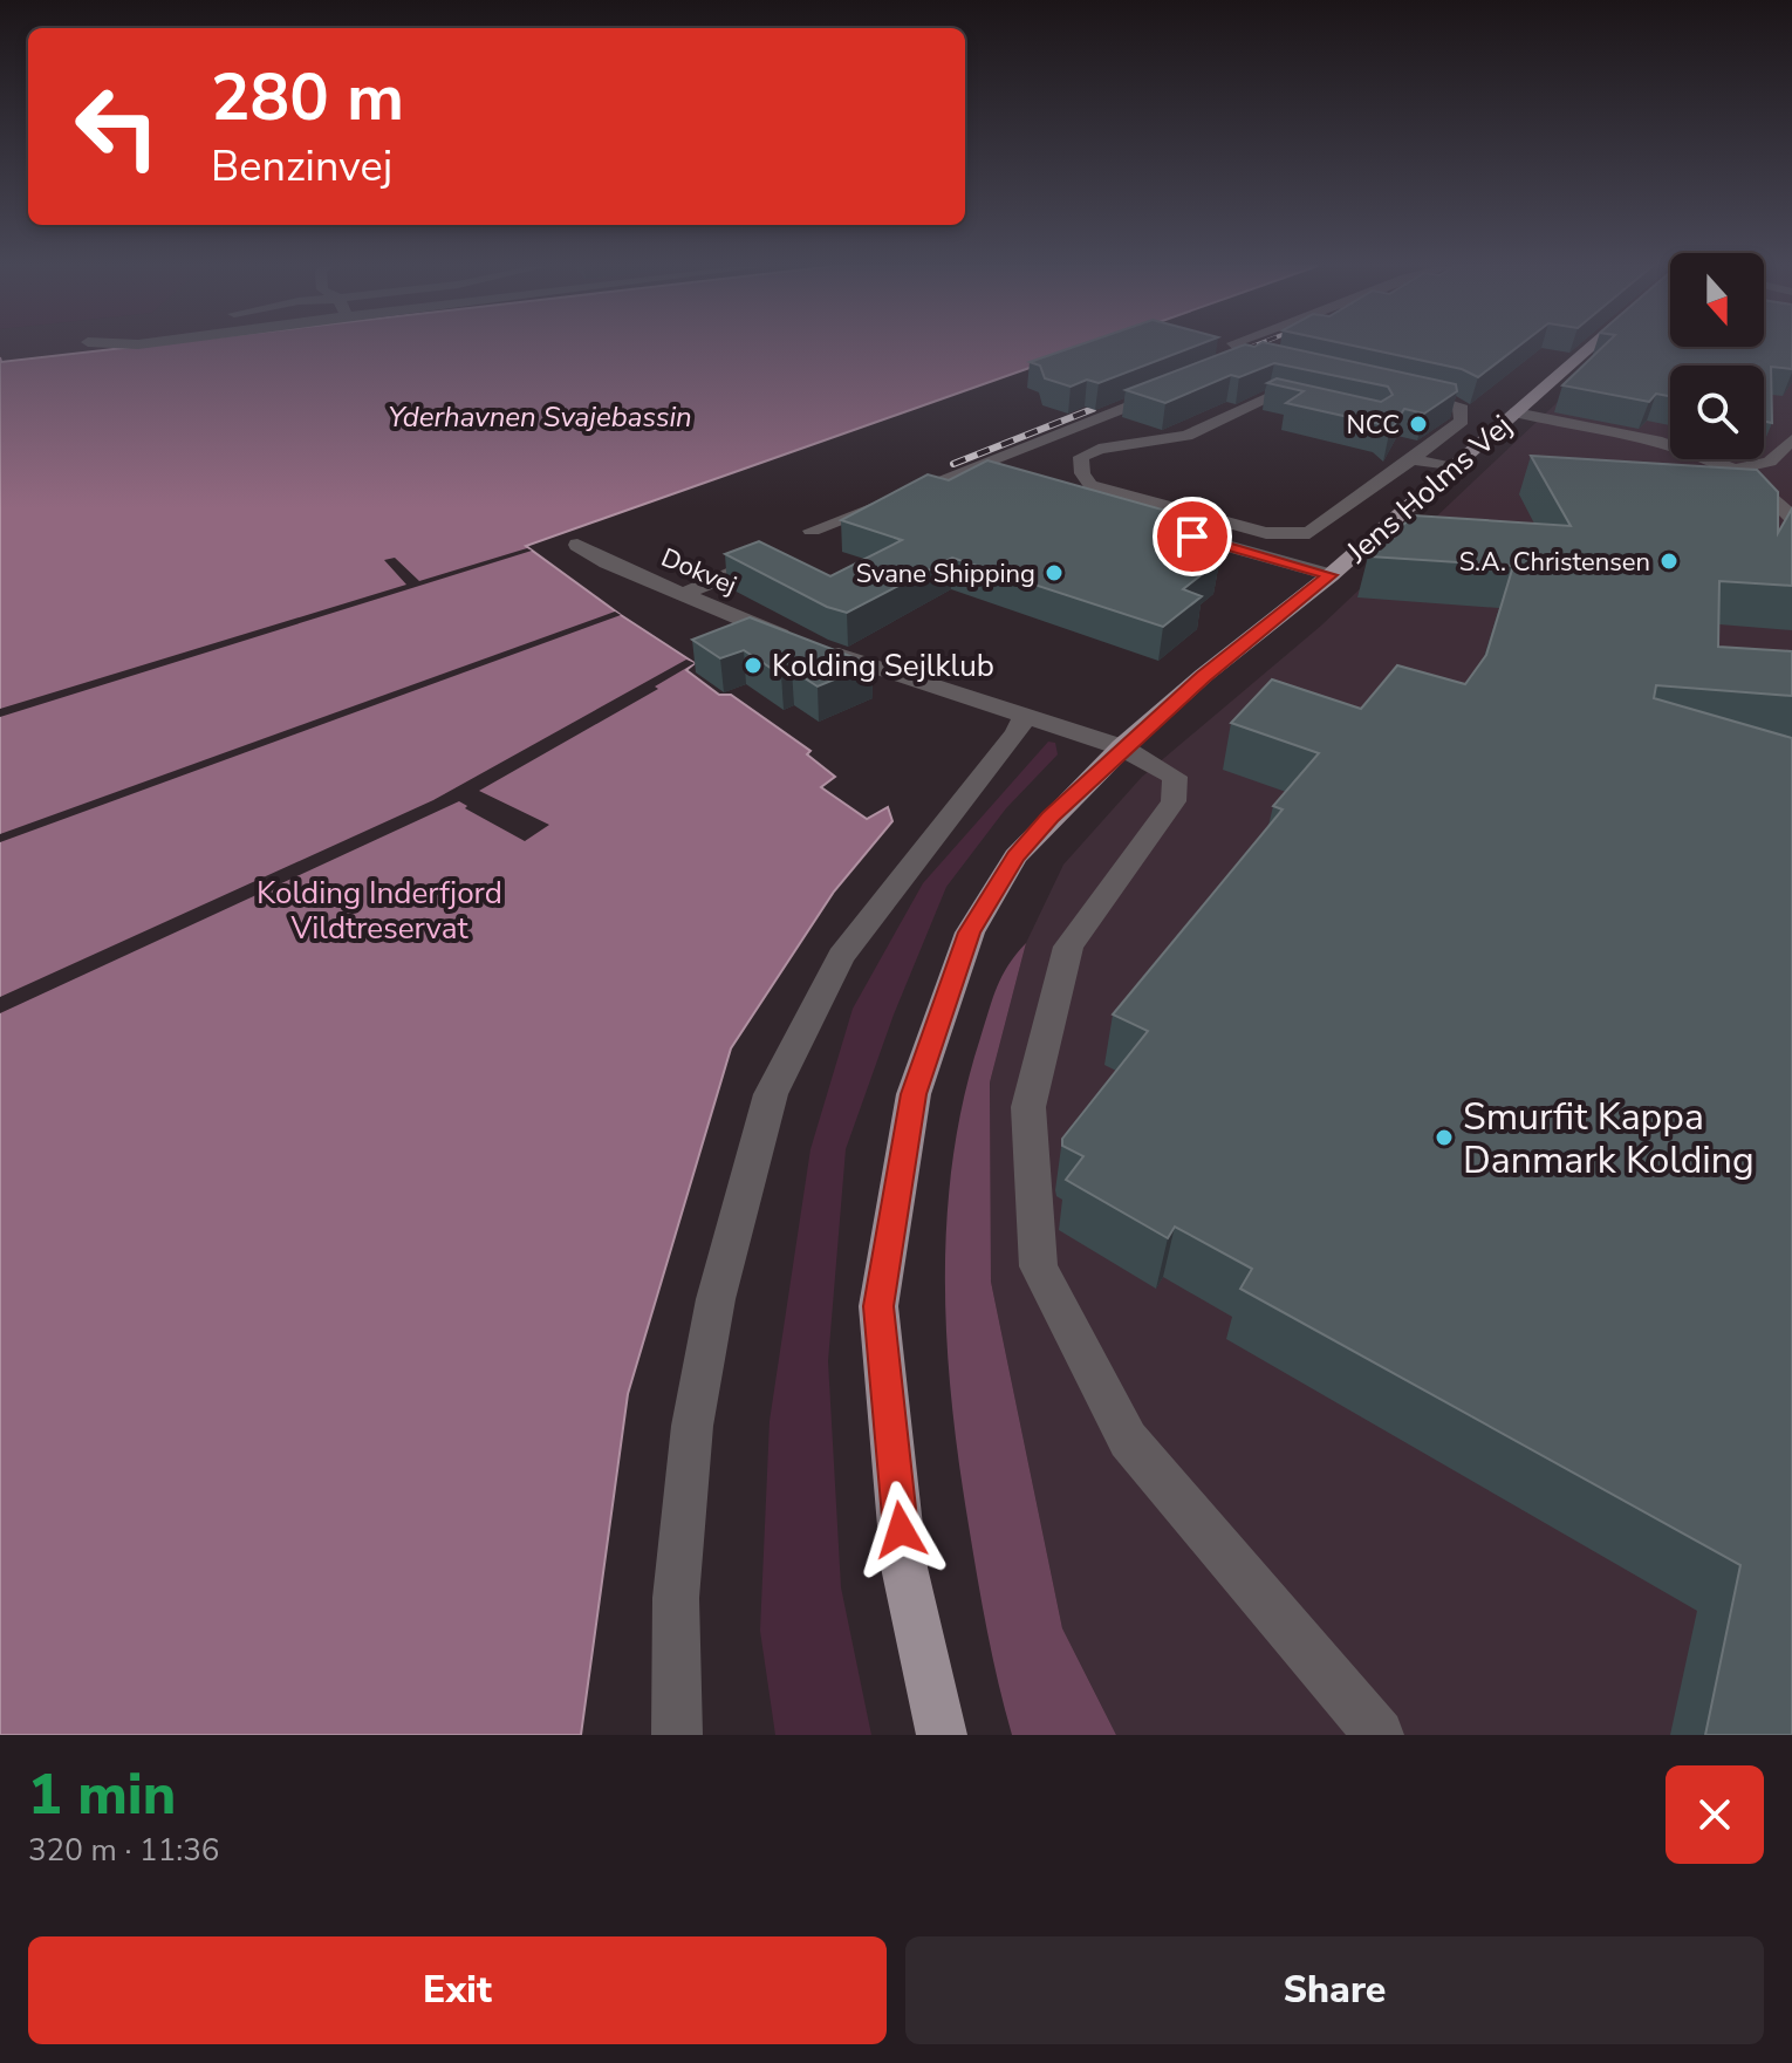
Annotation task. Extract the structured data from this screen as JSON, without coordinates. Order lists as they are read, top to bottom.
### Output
{
  "streets": {
    "main road": ["Jens Holms Vej"],
    "street": ["Dokvej"]
  },
  "crossings": [
    ["Jens Holms Vej", "Dokvej"]
  ],
  "water": ["Yderhavnen Svajebassin"],
  "parks": ["Kolding Inderfjord Vildtreservat"],
  "places": [
    "NCC",
    "S.A. Christensen",
    "Svane Shipping",
    "Kolding Sejlklub",
    "Smurfit Kappa Danmark Kolding"
  ],
  "north": "bottom",
  "page": {
    "turn": ["280 m", "Benzinvej"],
    "heading": ["1 min", "320 m · 11:36"],
    "buttons": ["Exit", "Share"]
  }
}
